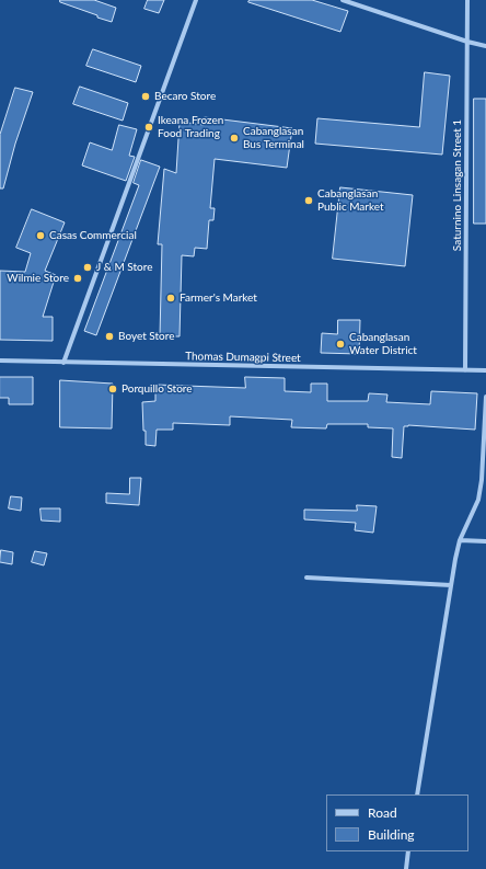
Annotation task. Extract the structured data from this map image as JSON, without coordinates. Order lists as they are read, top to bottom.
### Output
{
  "streets": {
    "street": ["Saturnino Linsagan Street 1", "Thomas Dumagpi Street"]
  },
  "crossings": [
    ["Saturnino Linsagan Street 1", "Thomas Dumagpi Street"]
  ],
  "places": [
    "Becaro Store",
    "Ikeana Frozen Food Trading",
    "Cabanglasan Bus Terminal",
    "Cabanglasan Public Market",
    "Casas Commercial",
    "J & M Store",
    "Wilmie Store",
    "Farmer's Market",
    "Boyet Store",
    "Cabanglasan Water District",
    "Porquillo Store"
  ],
  "legend": ["Road", "Building"]
}
